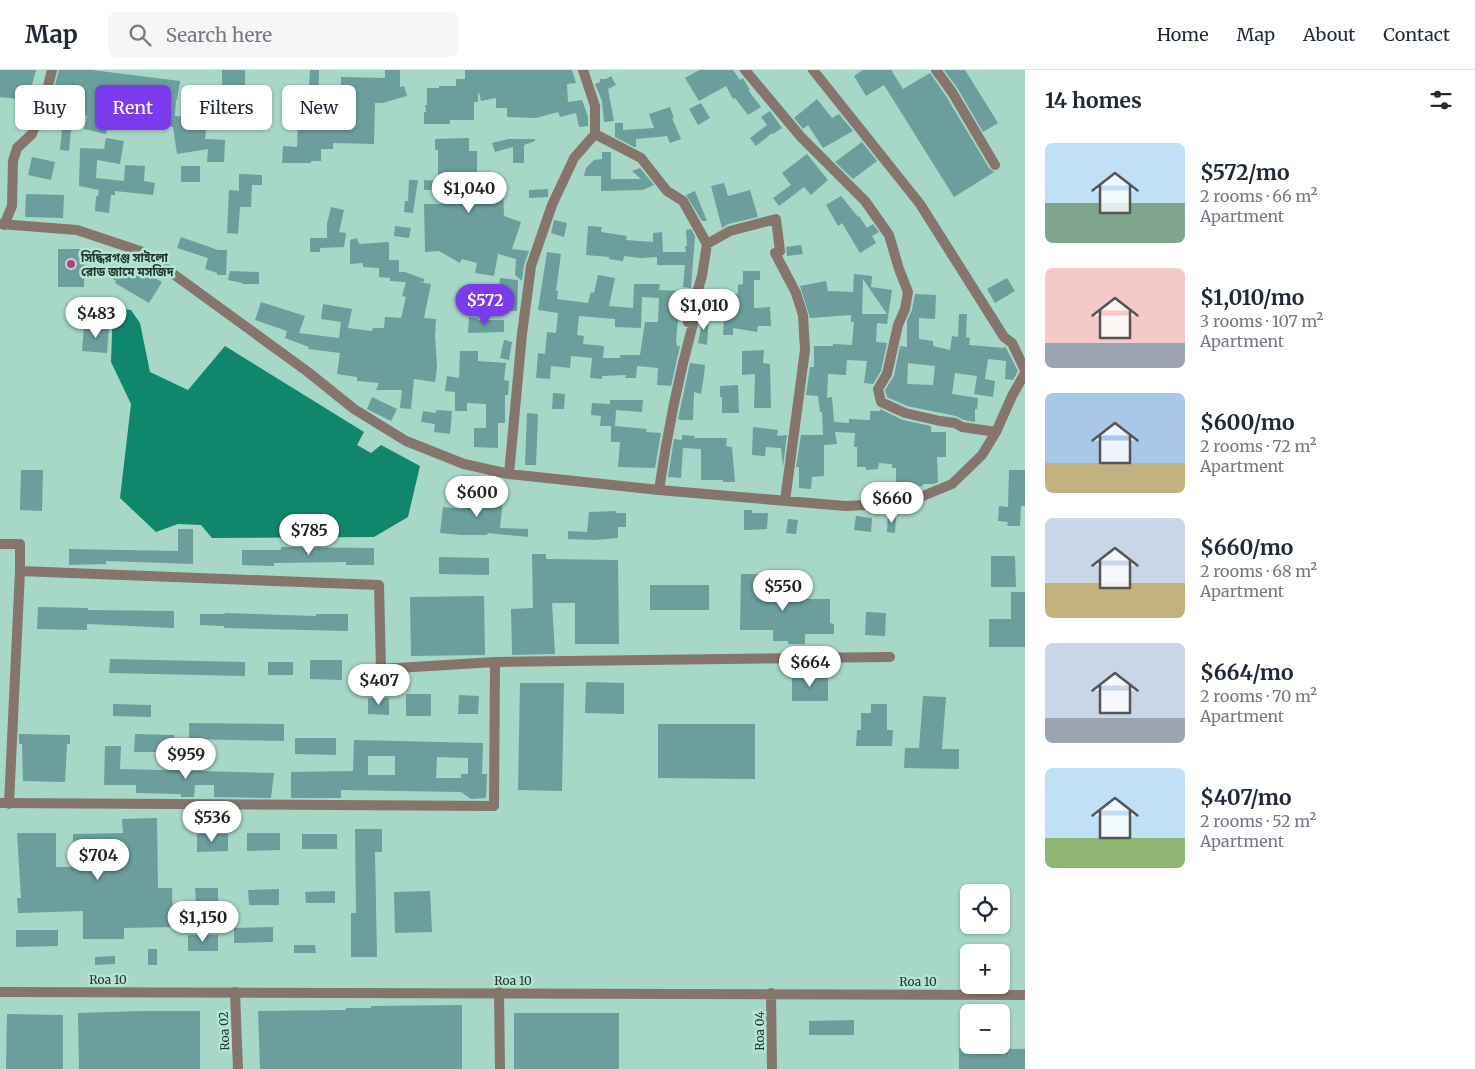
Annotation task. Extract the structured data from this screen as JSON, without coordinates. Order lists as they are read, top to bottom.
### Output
{
  "streets": {
    "street": ["Roa 10", "Roa 02", "Roa 04"]
  },
  "crossings": [
    ["Roa 10", "Roa 02"],
    ["Roa 10", "Roa 04"]
  ],
  "places": ["সিদ্ধিরগঞ্জ সাইলো রোড জামে মসজিদ"],
  "page": {
    "header": "Map",
    "search": "Search here",
    "nav": [
      "Home",
      "Map",
      "About",
      "Contact"
    ],
    "heading": "14 homes",
    "chip": [
      "Buy",
      "Rent",
      "Filters",
      "New"
    ],
    "list": [
      {
        "name": "$572/mo",
        "note": "2 rooms · 66 m² · Apartment"
      },
      {
        "name": "$1,010/mo",
        "note": "3 rooms · 107 m² · Apartment"
      },
      {
        "name": "$600/mo",
        "note": "2 rooms · 72 m² · Apartment"
      },
      {
        "name": "$660/mo",
        "note": "2 rooms · 68 m² · Apartment"
      },
      {
        "name": "$664/mo",
        "note": "2 rooms · 70 m² · Apartment"
      },
      {
        "name": "$407/mo",
        "note": "2 rooms · 52 m² · Apartment"
      }
    ],
    "price": [
      "$1,040",
      "$572",
      "$1,010",
      "$483",
      "$600",
      "$660",
      "$785",
      "$550",
      "$664",
      "$407",
      "$959",
      "$536",
      "$704",
      "$1,150"
    ],
    "map_buttons": ["+", "−"]
  }
}
